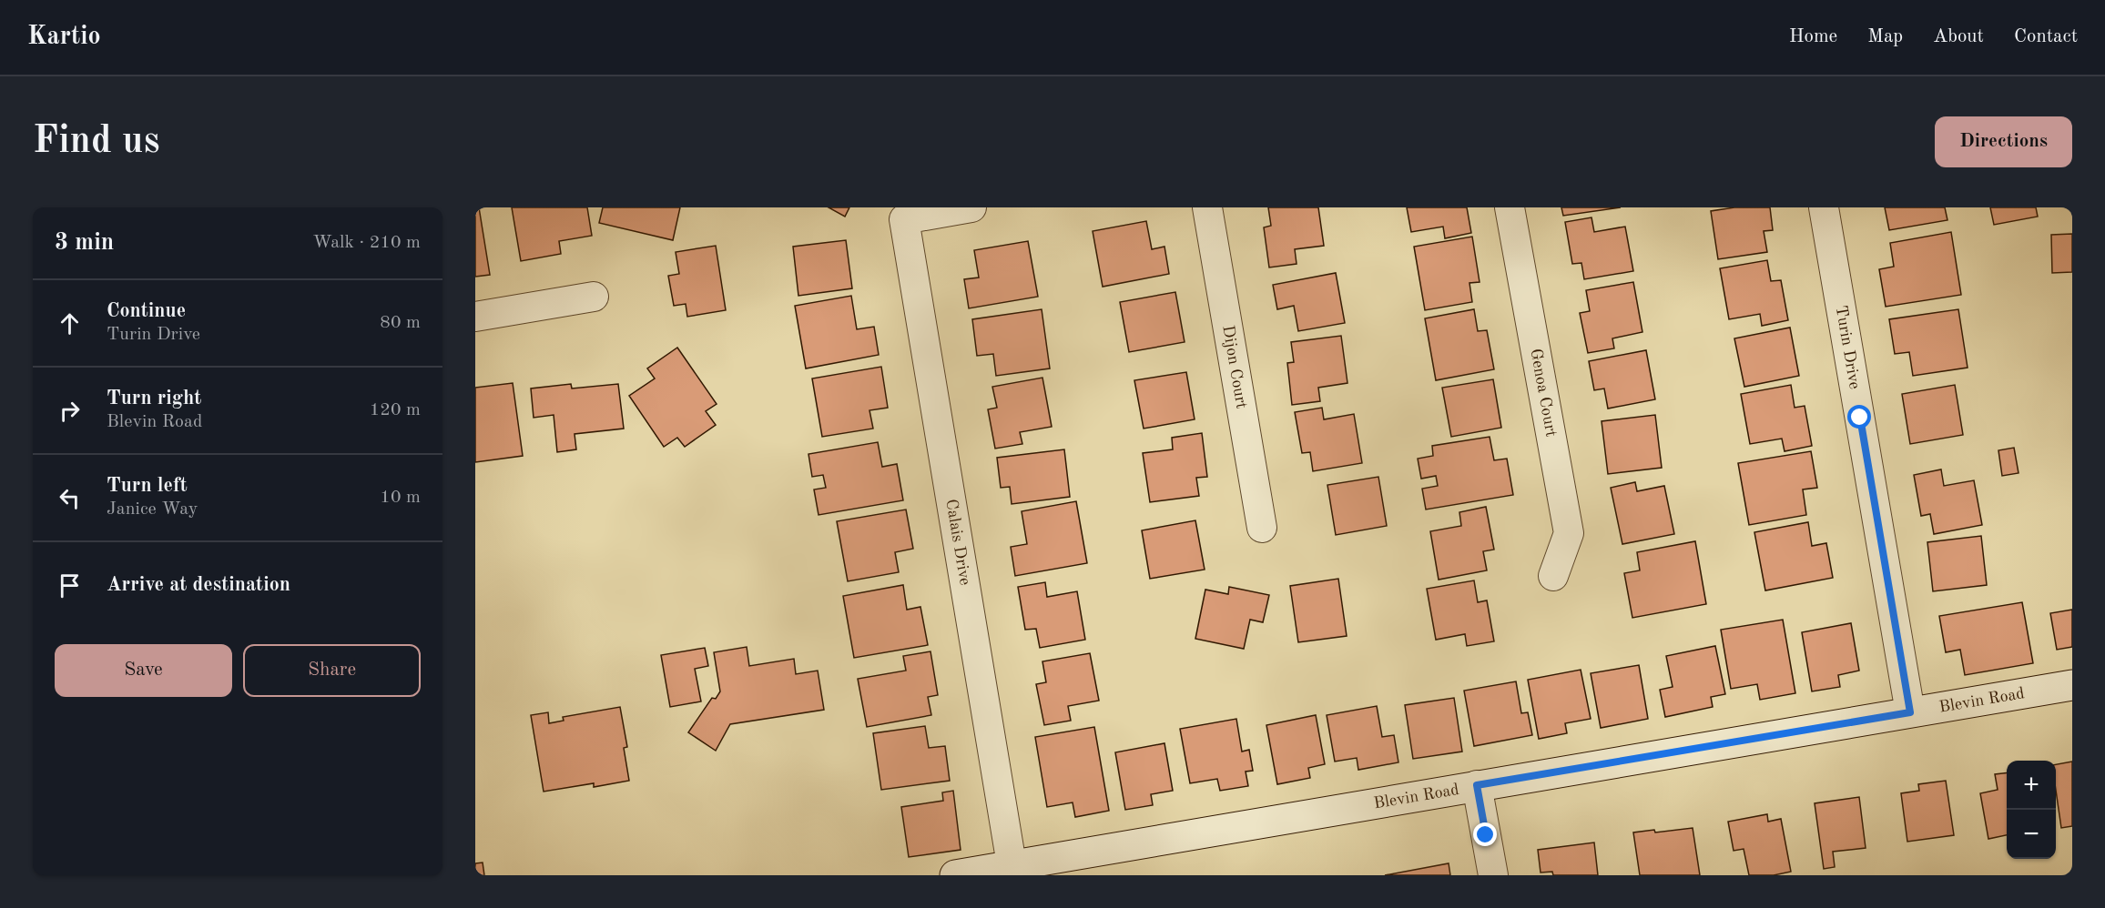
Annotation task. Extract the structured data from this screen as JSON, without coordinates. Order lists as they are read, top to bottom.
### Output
{
  "streets": {
    "street": [
      "Turin Drive",
      "Dijon Court",
      "Genoa Court",
      "Calais Drive",
      "Blevin Road"
    ]
  },
  "crossings": [
    ["Turin Drive", "Blevin Road"],
    ["Calais Drive", "Blevin Road"]
  ],
  "page": {
    "header": "Kartio",
    "nav": [
      "Home",
      "Map",
      "About",
      "Contact"
    ],
    "buttons": [
      "Directions",
      ["Save", "Share"]
    ],
    "title": "Find us",
    "heading": ["3 min", "Walk · 210 m"],
    "list": [
      ["Continue", "Turin Drive", "80 m"],
      ["Turn right", "Blevin Road", "120 m"],
      ["Turn left", "Janice Way", "10 m"],
      "Arrive at destination"
    ],
    "map_buttons": ["+", "−"]
  }
}
